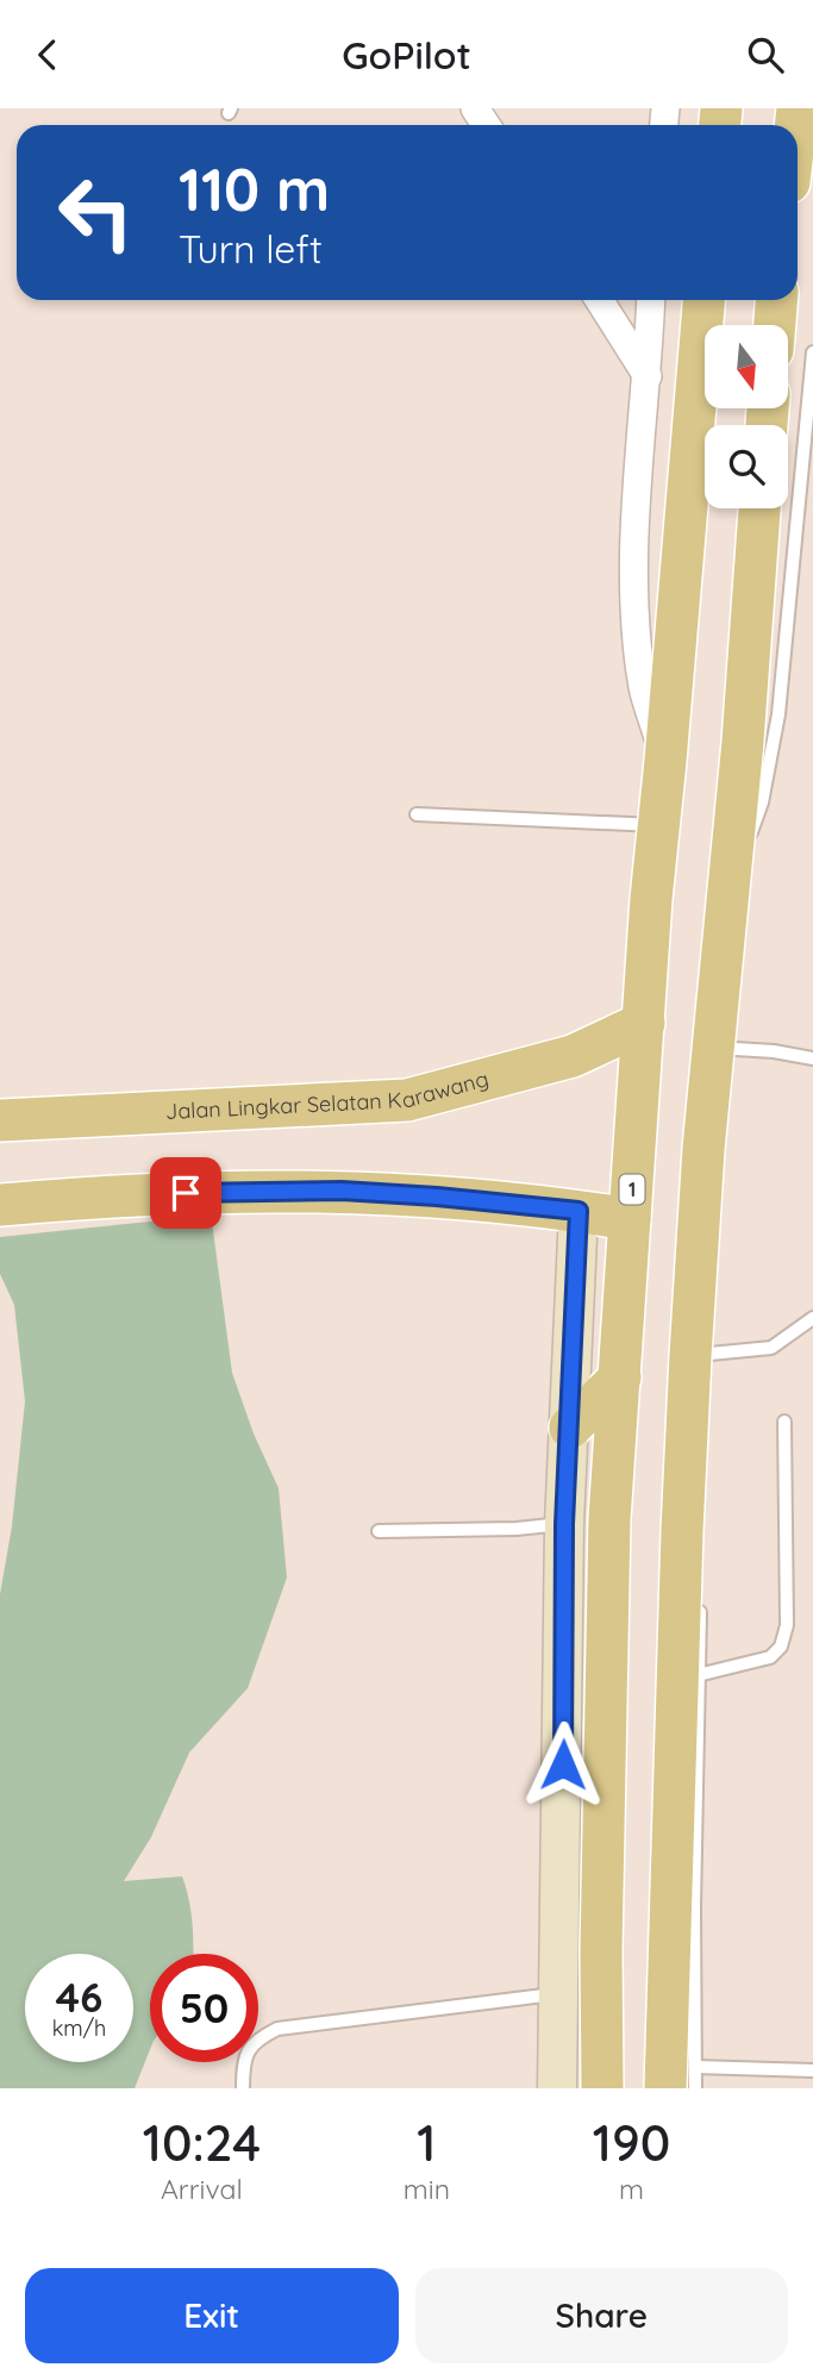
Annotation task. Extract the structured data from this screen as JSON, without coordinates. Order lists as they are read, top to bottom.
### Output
{
  "streets": {
    "main road": ["Jalan Lingkar Selatan Karawang", "1"]
  },
  "crossings": [
    ["Jalan Lingkar Selatan Karawang", "1"]
  ],
  "north": "bottom",
  "page": {
    "header": "GoPilot",
    "turn": ["110 m", "Turn left"],
    "speed": "46 km/h",
    "limit": "50",
    "eta": [
      "10:24",
      "Arrival",
      "1",
      "min",
      "190",
      "m"
    ],
    "buttons": ["Exit", "Share"]
  }
}
